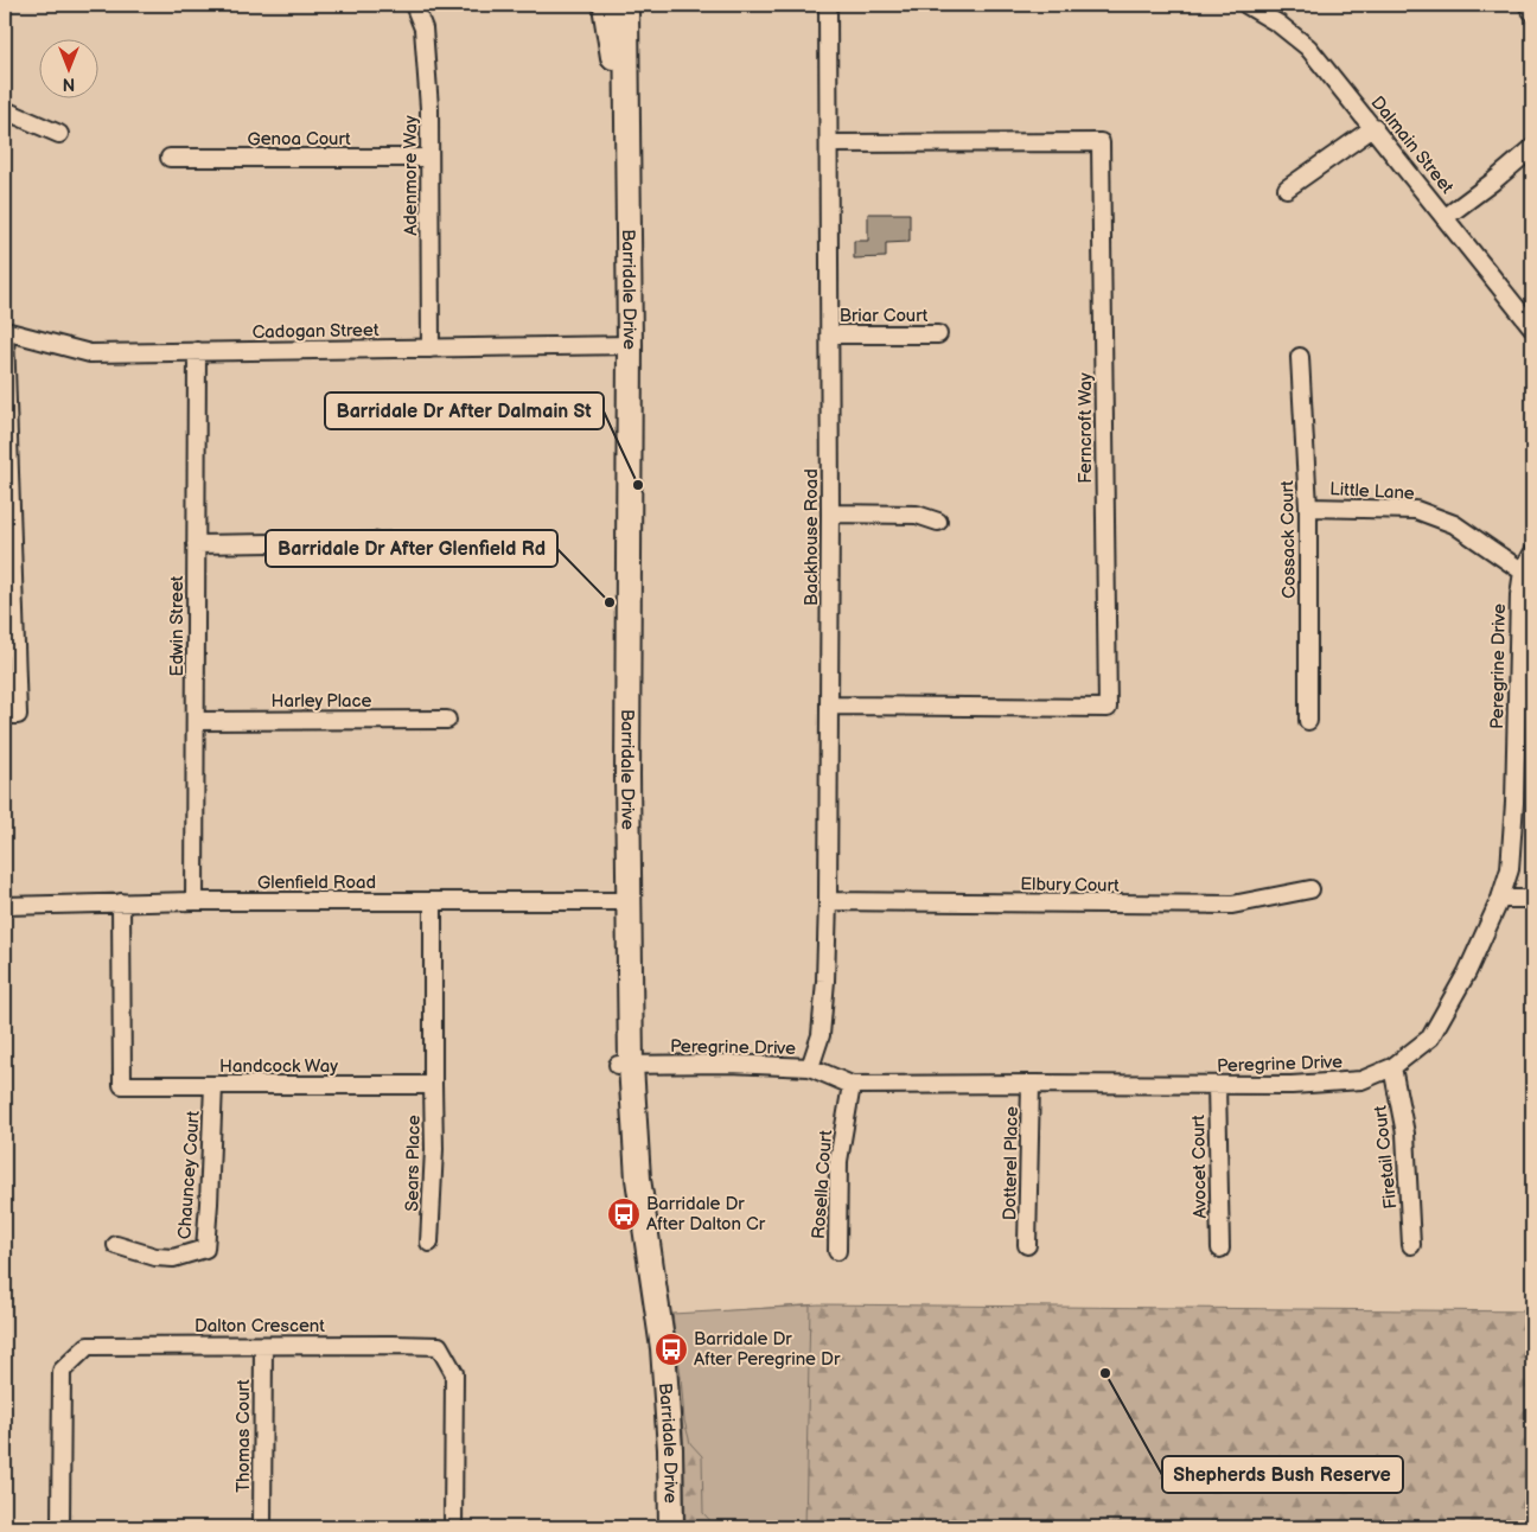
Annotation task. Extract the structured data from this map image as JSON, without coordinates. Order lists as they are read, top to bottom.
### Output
{
  "streets": {
    "street": [
      "Genoa Court",
      "Dalmain Street",
      "Adenmore Way",
      "Barridale Drive",
      "Briar Court",
      "Cadogan Street",
      "Ferncroft Way",
      "Little Lane",
      "Backhouse Road",
      "Cossack Court",
      "Edwin Street",
      "Peregrine Drive",
      "Harley Place",
      "Glenfield Road",
      "Elbury Court",
      "Handcock Way",
      "Firetail Court",
      "Sears Place",
      "Dotterel Place",
      "Avocet Court",
      "Chauncey Court",
      "Rosella Court",
      "Dalton Crescent",
      "Thomas Court"
    ]
  },
  "crossings": [
    ["Genoa Court", "Adenmore Way"],
    ["Adenmore Way", "Cadogan Street"],
    ["Barridale Drive", "Cadogan Street"],
    ["Barridale Drive", "Peregrine Drive"],
    ["Barridale Drive", "Glenfield Road"],
    ["Briar Court", "Backhouse Road"],
    ["Cadogan Street", "Edwin Street"],
    ["Ferncroft Way", "Backhouse Road"],
    ["Little Lane", "Cossack Court"],
    ["Little Lane", "Peregrine Drive"],
    ["Backhouse Road", "Peregrine Drive"],
    ["Backhouse Road", "Elbury Court"],
    ["Edwin Street", "Harley Place"],
    ["Edwin Street", "Glenfield Road"],
    ["Peregrine Drive", "Firetail Court"],
    ["Peregrine Drive", "Dotterel Place"],
    ["Peregrine Drive", "Avocet Court"],
    ["Peregrine Drive", "Rosella Court"],
    ["Glenfield Road", "Handcock Way"],
    ["Handcock Way", "Sears Place"],
    ["Handcock Way", "Chauncey Court"],
    ["Dalton Crescent", "Thomas Court"]
  ],
  "places": {
    "other": ["Barridale Dr After Dalmain St", "Barridale Dr After Glenfield Rd", "Shepherds Bush Reserve"],
    "bus stop": ["Barridale Dr After Dalton Cr", "Barridale Dr After Peregrine Dr"]
  },
  "north": "bottom"
}
